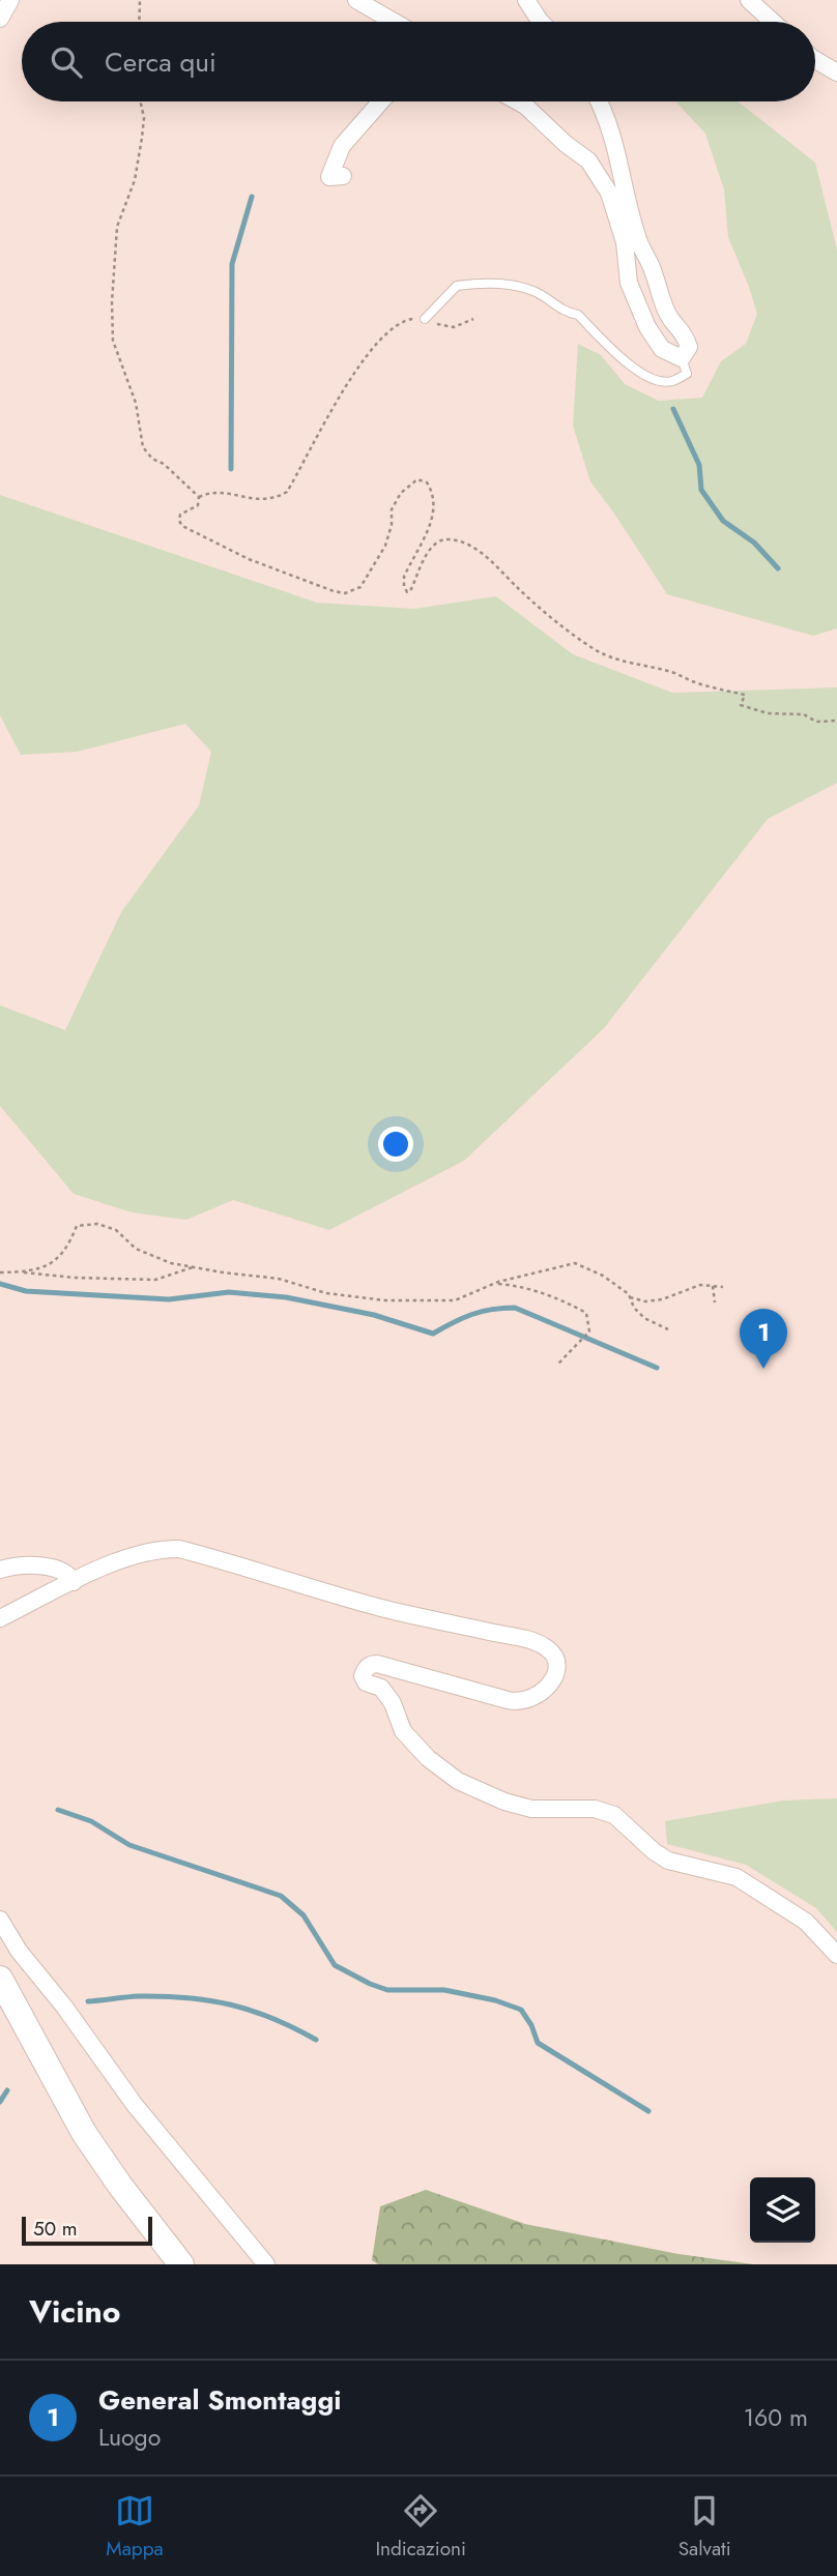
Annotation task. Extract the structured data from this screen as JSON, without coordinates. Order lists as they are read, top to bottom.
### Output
{
  "scale_bar": "50 m",
  "page": {
    "search": "Cerca qui",
    "pins": "1",
    "scale": "50 m",
    "heading": "Vicino",
    "list": [
      {
        "mark": "1",
        "name": "General Smontaggi",
        "note": "Luogo",
        "value": "160 m"
      }
    ],
    "nav": ["Mappa", "Indicazioni", "Salvati"]
  }
}
